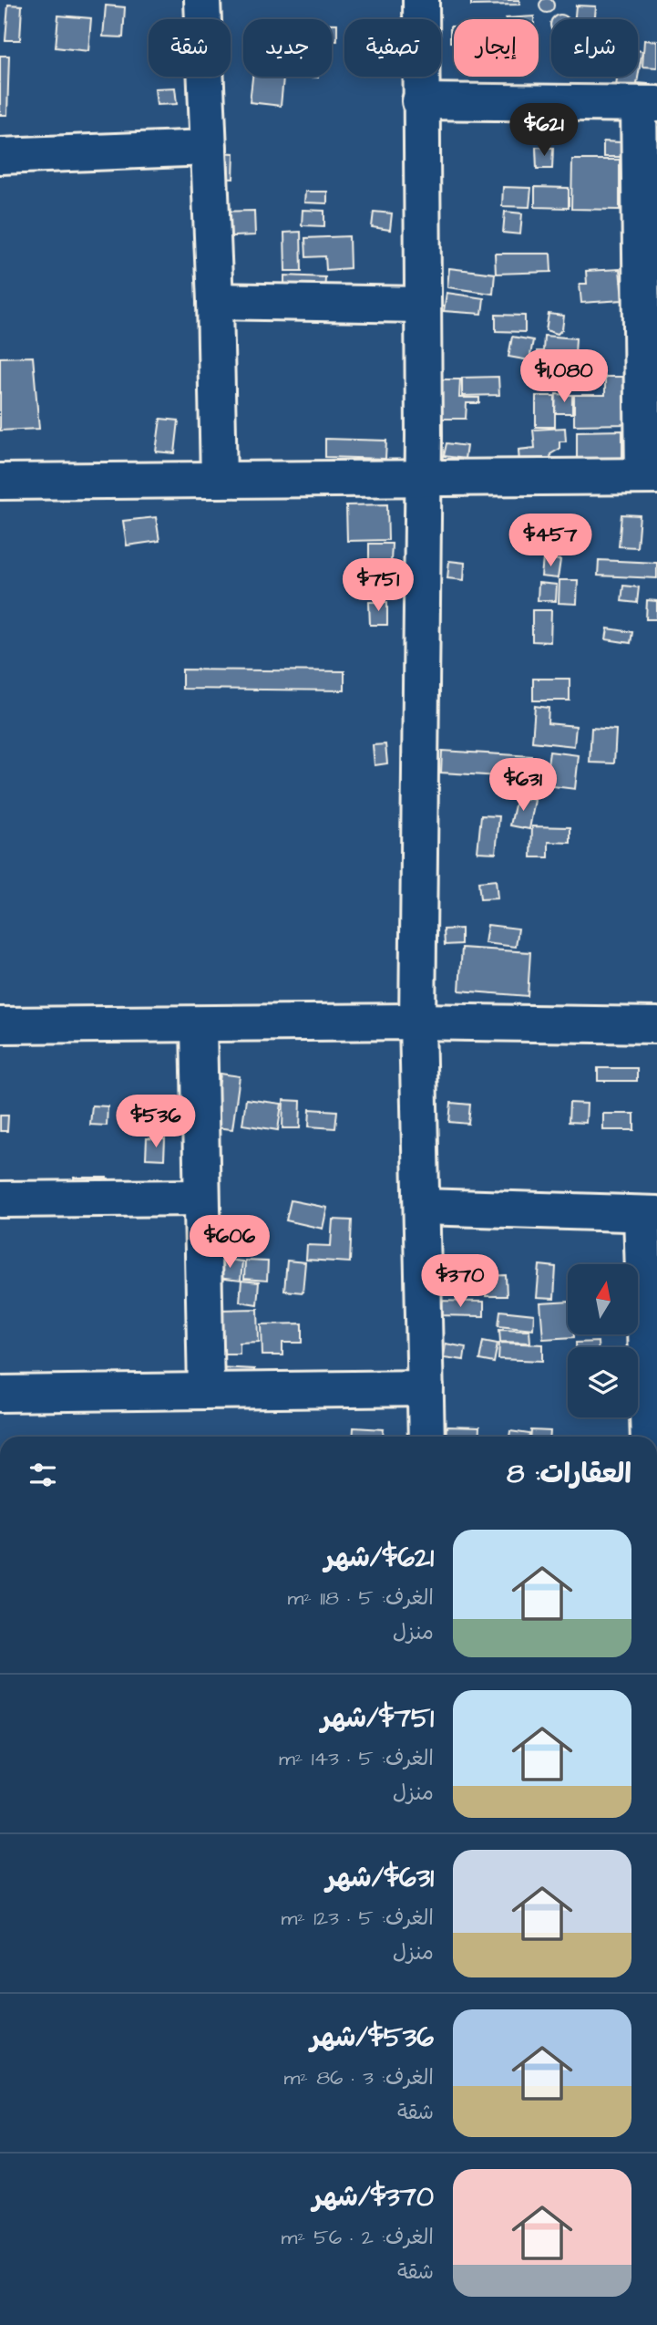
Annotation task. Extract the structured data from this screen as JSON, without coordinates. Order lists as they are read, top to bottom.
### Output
{
  "north": "top",
  "page": {
    "chip": [
      "شراء",
      "إيجار",
      "تصفية",
      "جديد",
      "شقة"
    ],
    "price": [
      "$621",
      "$1,080",
      "$457",
      "$751",
      "$631",
      "$536",
      "$606",
      "$370"
    ],
    "heading": "العقارات: 8",
    "list": [
      {
        "name": "$621/شهر",
        "note": "الغرف: 5 · 118 m² · منزل"
      },
      {
        "name": "$751/شهر",
        "note": "الغرف: 5 · 143 m² · منزل"
      },
      {
        "name": "$631/شهر",
        "note": "الغرف: 5 · 123 m² · منزل"
      },
      {
        "name": "$536/شهر",
        "note": "الغرف: 3 · 86 m² · شقة"
      },
      {
        "name": "$370/شهر",
        "note": "الغرف: 2 · 56 m² · شقة"
      }
    ]
  }
}
